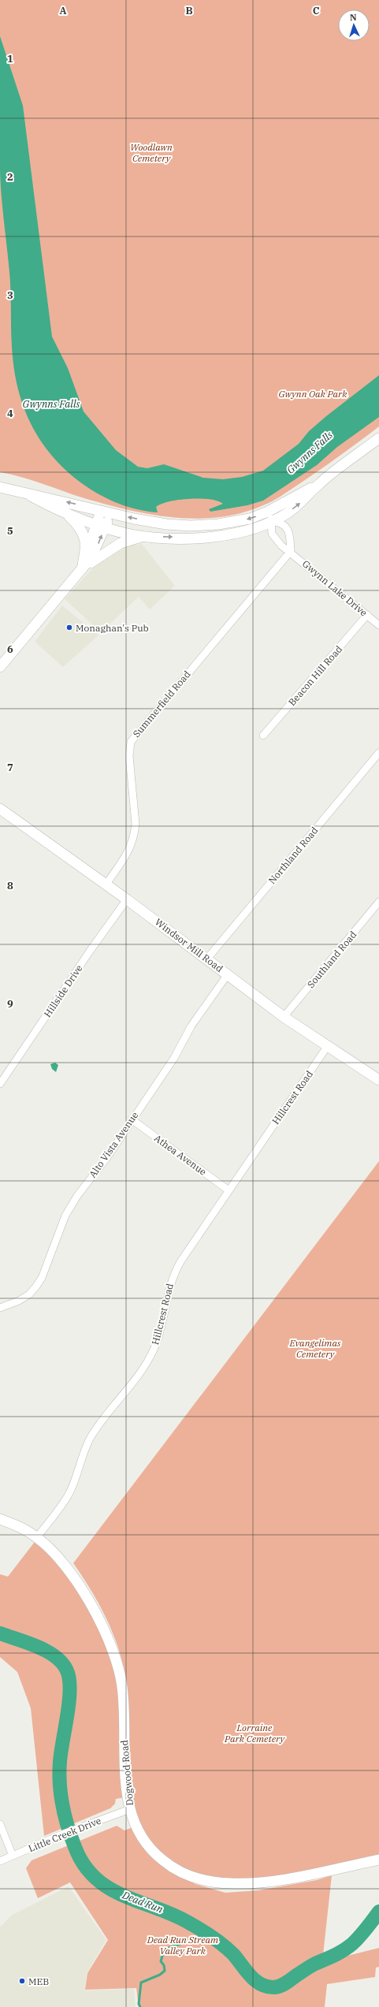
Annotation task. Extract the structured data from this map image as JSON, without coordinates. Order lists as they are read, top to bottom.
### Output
{
  "streets": {
    "main road": ["Windsor Mill Road", "Dogwood Road"],
    "street": [
      "Gwynn Lake Drive",
      "Beacon Hill Road",
      "Summerfield Road",
      "Northland Road",
      "Southland Road",
      "Hillside Drive",
      "Hillcrest Road",
      "Alto Vista Avenue",
      "Athea Avenue",
      "Little Creek Drive"
    ]
  },
  "crossings": [
    ["Gwynn Lake Drive", "Beacon Hill Road"],
    ["Gwynn Lake Drive", "Summerfield Road"],
    ["Summerfield Road", "Windsor Mill Road"],
    ["Northland Road", "Windsor Mill Road"],
    ["Windsor Mill Road", "Southland Road"],
    ["Windsor Mill Road", "Hillside Drive"],
    ["Windsor Mill Road", "Hillcrest Road"],
    ["Windsor Mill Road", "Alto Vista Avenue"],
    ["Hillcrest Road", "Athea Avenue"],
    ["Hillcrest Road", "Dogwood Road"],
    ["Alto Vista Avenue", "Athea Avenue"],
    ["Dogwood Road", "Little Creek Drive"]
  ],
  "water": ["Gwynns Falls", "Dead Run"],
  "parks": [
    "Woodlawn Cemetery",
    "Gwynn Oak Park",
    "Evangelimas Cemetery",
    "Lorraine Park Cemetery",
    "Dead Run Stream Valley Park"
  ],
  "places": ["Monaghan's Pub", "MEB"],
  "north": "top",
  "grid": {
    "columns": ["A", "B", "C"],
    "rows": [
      "1",
      "2",
      "3",
      "4",
      "5",
      "6",
      "7",
      "8",
      "9"
    ]
  }
}
